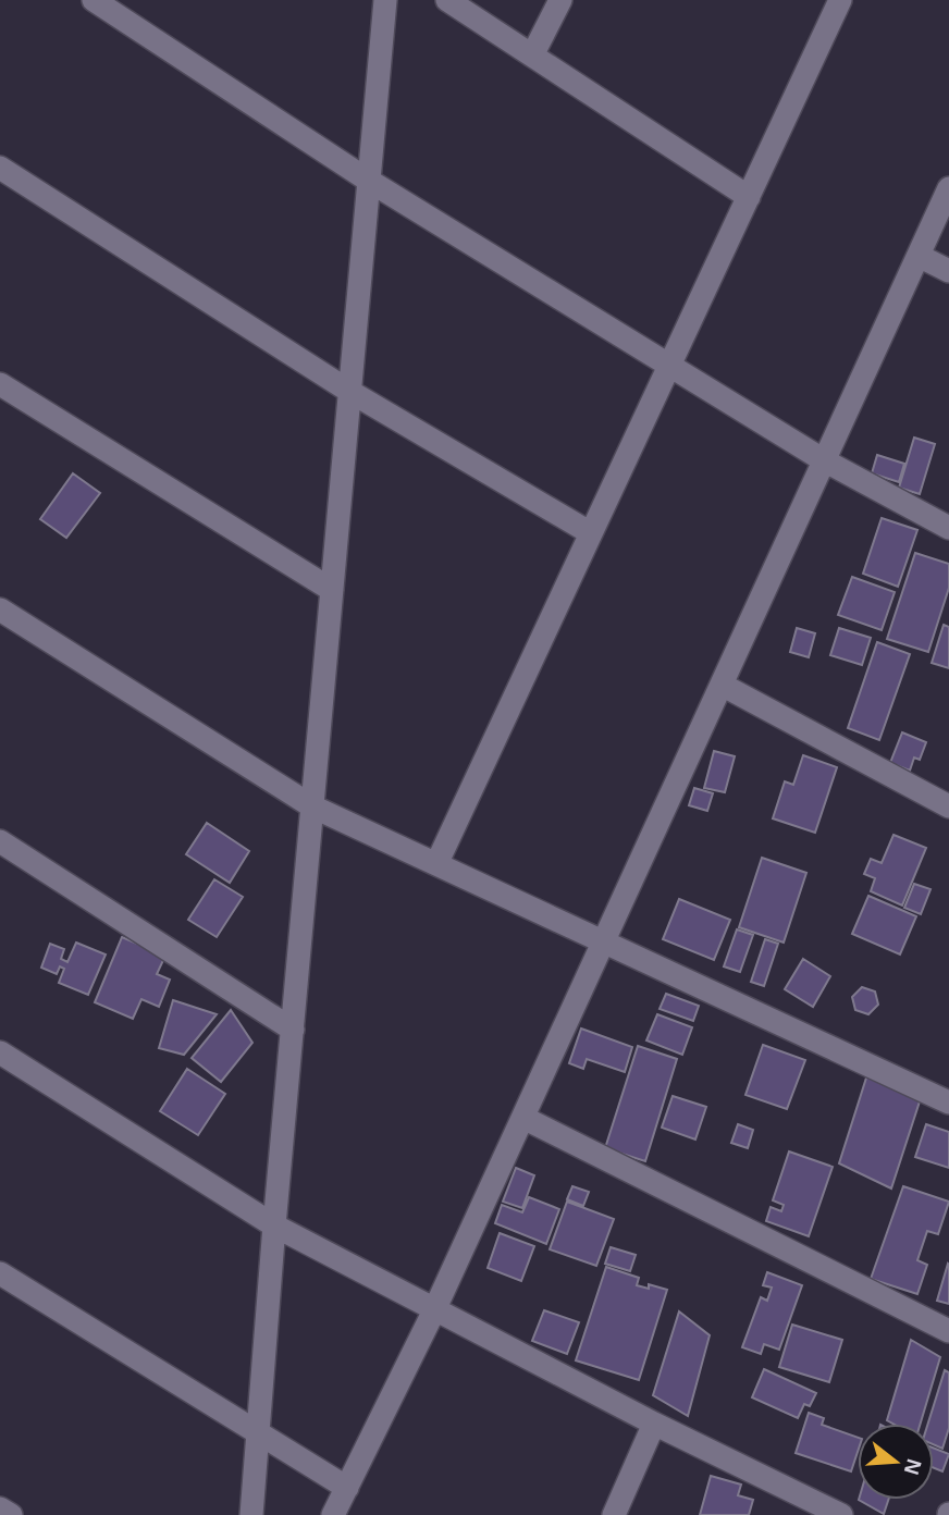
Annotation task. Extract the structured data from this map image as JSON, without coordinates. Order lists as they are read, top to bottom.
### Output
{
  "north": "right"
}
